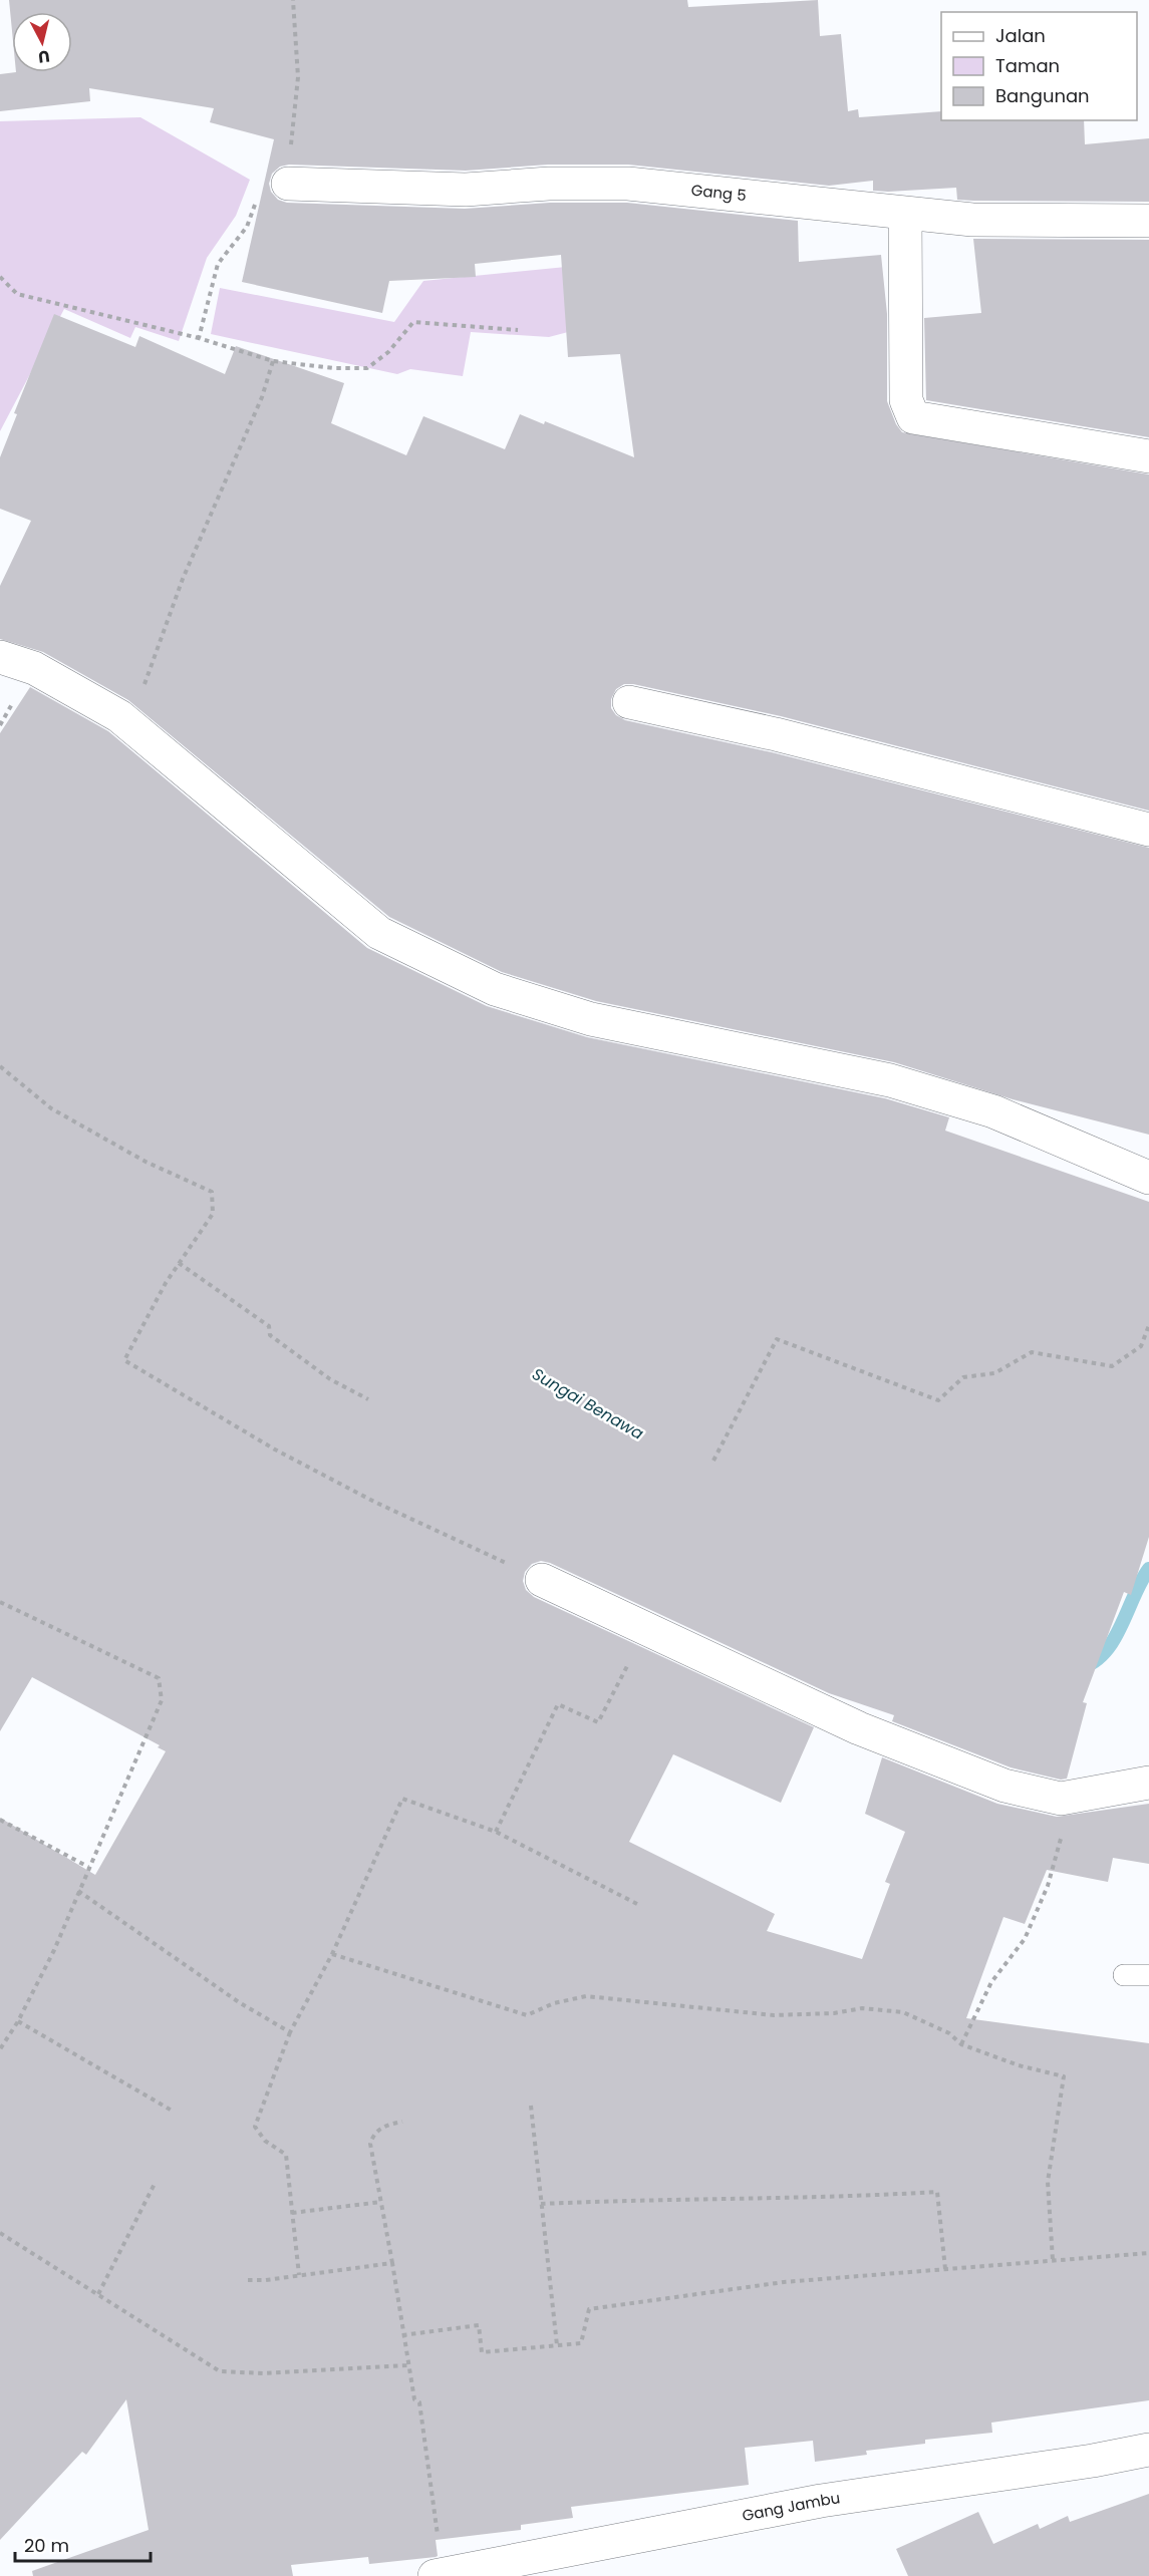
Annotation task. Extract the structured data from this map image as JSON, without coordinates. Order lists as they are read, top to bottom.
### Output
{
  "streets": {
    "street": ["Gang 5", "Gang Jambu"]
  },
  "water": ["Sungai Benawa"],
  "legend": ["Jalan", "Taman", "Bangunan"],
  "scale_bar": "20 m",
  "north": "bottom"
}
